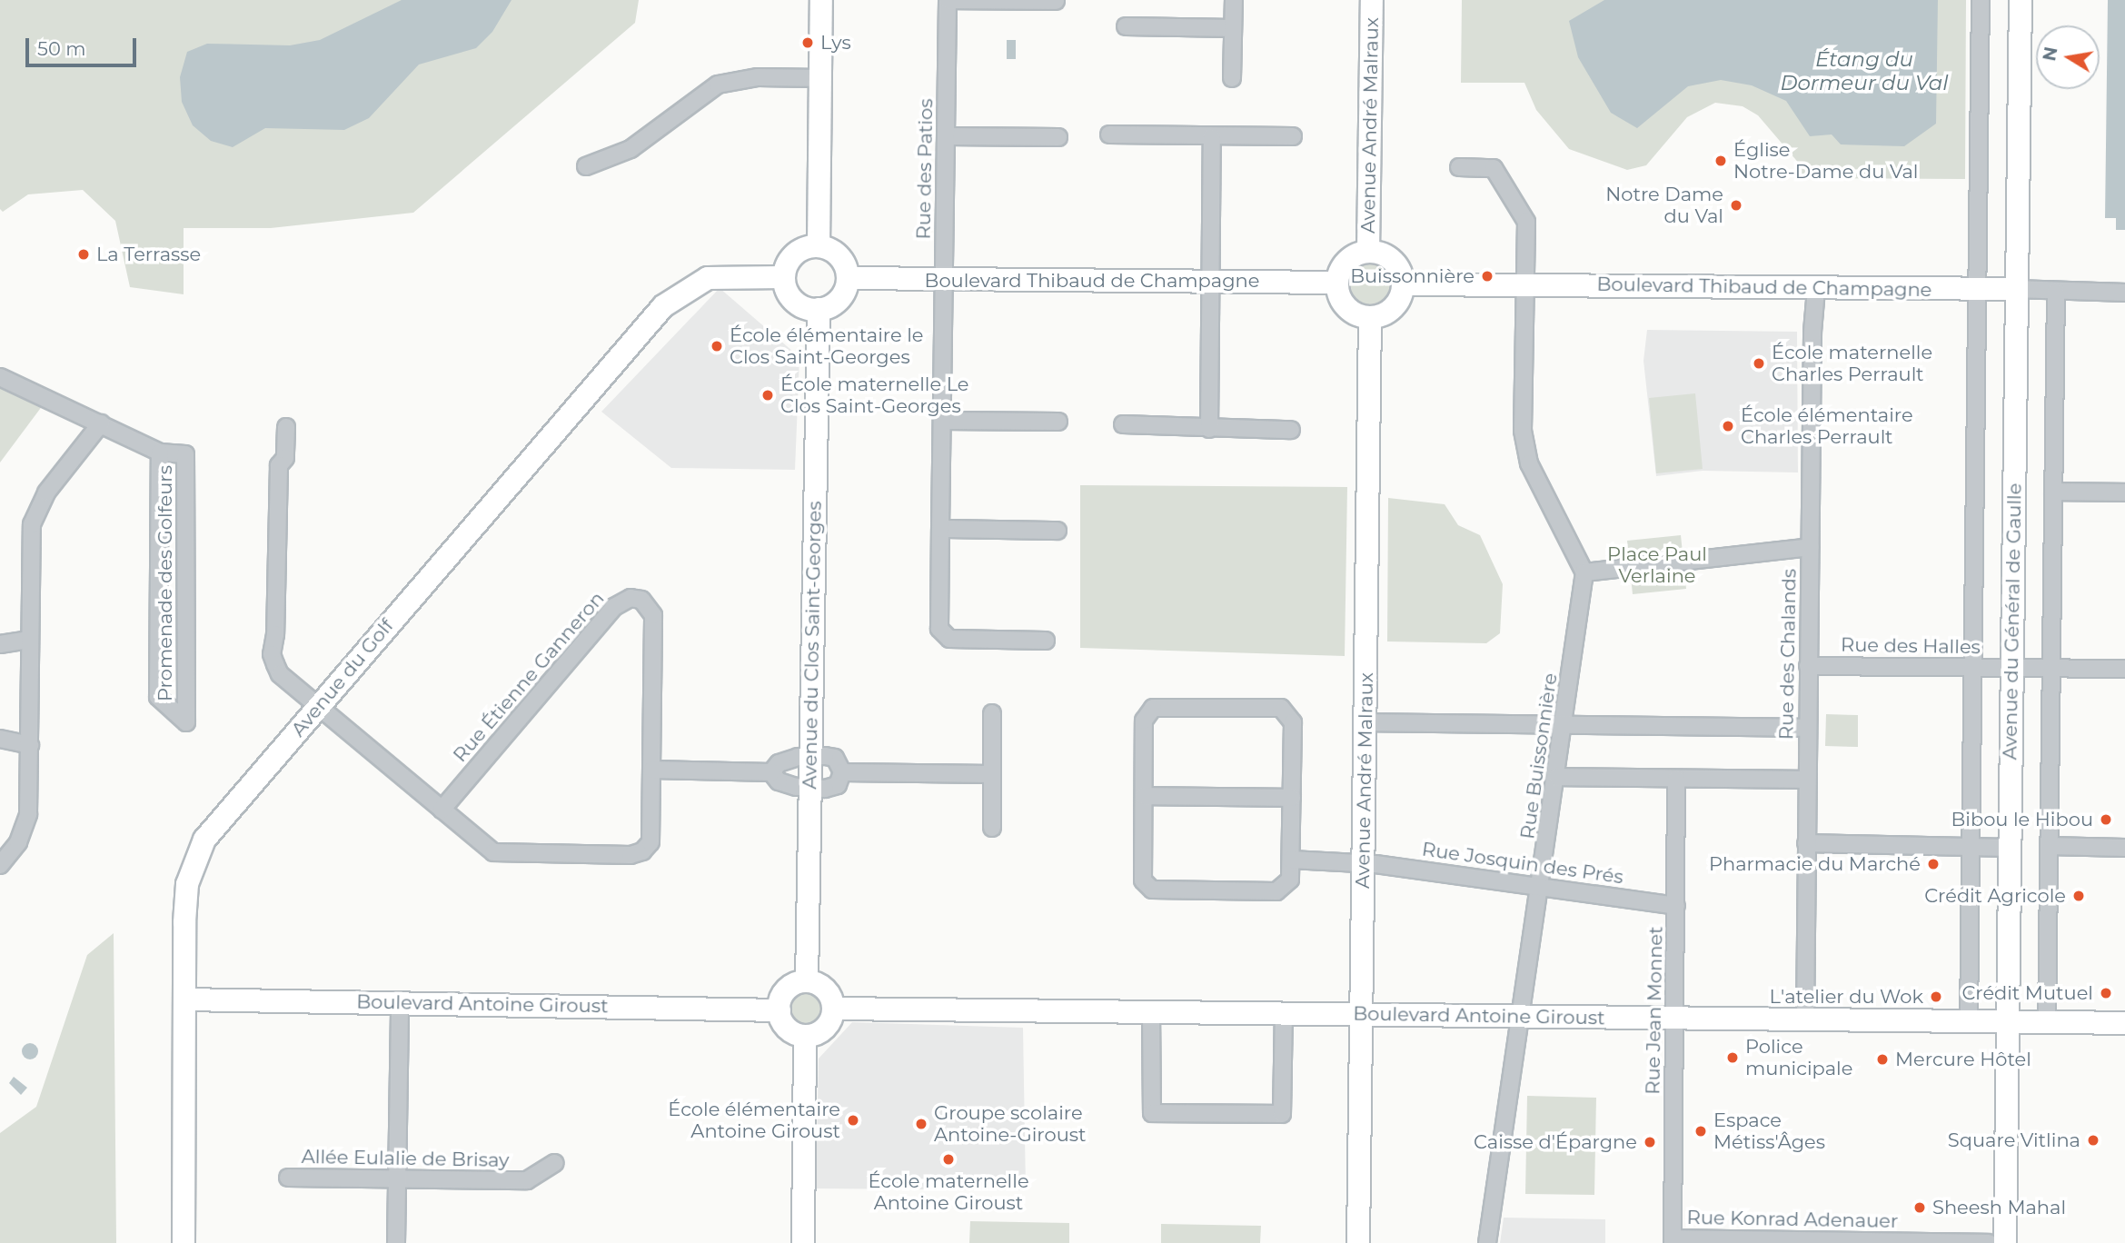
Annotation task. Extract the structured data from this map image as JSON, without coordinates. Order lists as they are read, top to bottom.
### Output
{
  "streets": {
    "street": [
      "Avenue André Malraux",
      "Rue des Patios",
      "Boulevard Thibaud de Champagne",
      "Promenade des Golfeurs",
      "Avenue du Général de Gaulle",
      "Avenue du Clos Saint-Georges",
      "Rue des Halles",
      "Rue des Chalands",
      "Rue Étienne Ganneron",
      "Avenue du Golf",
      "Rue Buissonnière",
      "Rue Josquin des Prés",
      "Boulevard Antoine Giroust",
      "Rue Jean Monnet",
      "Allée Eulalie de Brisay",
      "Rue Konrad Adenauer"
    ]
  },
  "crossings": [
    ["Avenue André Malraux", "Boulevard Thibaud de Champagne"],
    ["Avenue André Malraux", "Rue Josquin des Prés"],
    ["Avenue André Malraux", "Boulevard Antoine Giroust"],
    ["Rue des Patios", "Boulevard Thibaud de Champagne"],
    ["Boulevard Thibaud de Champagne", "Avenue du Général de Gaulle"],
    ["Boulevard Thibaud de Champagne", "Avenue du Clos Saint-Georges"],
    ["Boulevard Thibaud de Champagne", "Rue des Chalands"],
    ["Boulevard Thibaud de Champagne", "Avenue du Golf"],
    ["Avenue du Général de Gaulle", "Rue des Halles"],
    ["Avenue du Général de Gaulle", "Boulevard Antoine Giroust"],
    ["Avenue du Clos Saint-Georges", "Avenue du Golf"],
    ["Avenue du Clos Saint-Georges", "Boulevard Antoine Giroust"],
    ["Rue des Halles", "Rue des Chalands"],
    ["Rue des Chalands", "Boulevard Antoine Giroust"],
    ["Rue Étienne Ganneron", "Avenue du Golf"],
    ["Avenue du Golf", "Boulevard Antoine Giroust"],
    ["Rue Buissonnière", "Rue Josquin des Prés"],
    ["Rue Buissonnière", "Boulevard Antoine Giroust"],
    ["Rue Josquin des Prés", "Rue Jean Monnet"],
    ["Boulevard Antoine Giroust", "Rue Jean Monnet"],
    ["Rue Jean Monnet", "Rue Konrad Adenauer"]
  ],
  "water": ["Étang du Dormeur du Val"],
  "parks": ["Place Paul Verlaine"],
  "places": [
    "Lys",
    "Église Notre-Dame du Val",
    "Notre Dame du Val",
    "La Terrasse",
    "Buissonnière",
    "École élémentaire le Clos Saint-Georges",
    "École maternelle Charles Perrault",
    "École maternelle Le Clos Saint-Georges",
    "École élémentaire Charles Perrault",
    "Bibou le Hibou",
    "Pharmacie du Marché",
    "Crédit Agricole",
    "Crédit Mutuel",
    "L'atelier du Wok",
    "Police municipale",
    "Mercure Hôtel",
    "École élémentaire Antoine Giroust",
    "Groupe scolaire Antoine-Giroust",
    "Espace Métiss'Âges",
    "Square Vitlina",
    "Caisse d'Épargne",
    "École maternelle Antoine Giroust",
    "Sheesh Mahal"
  ],
  "scale_bar": "50 m",
  "north": "left"
}
